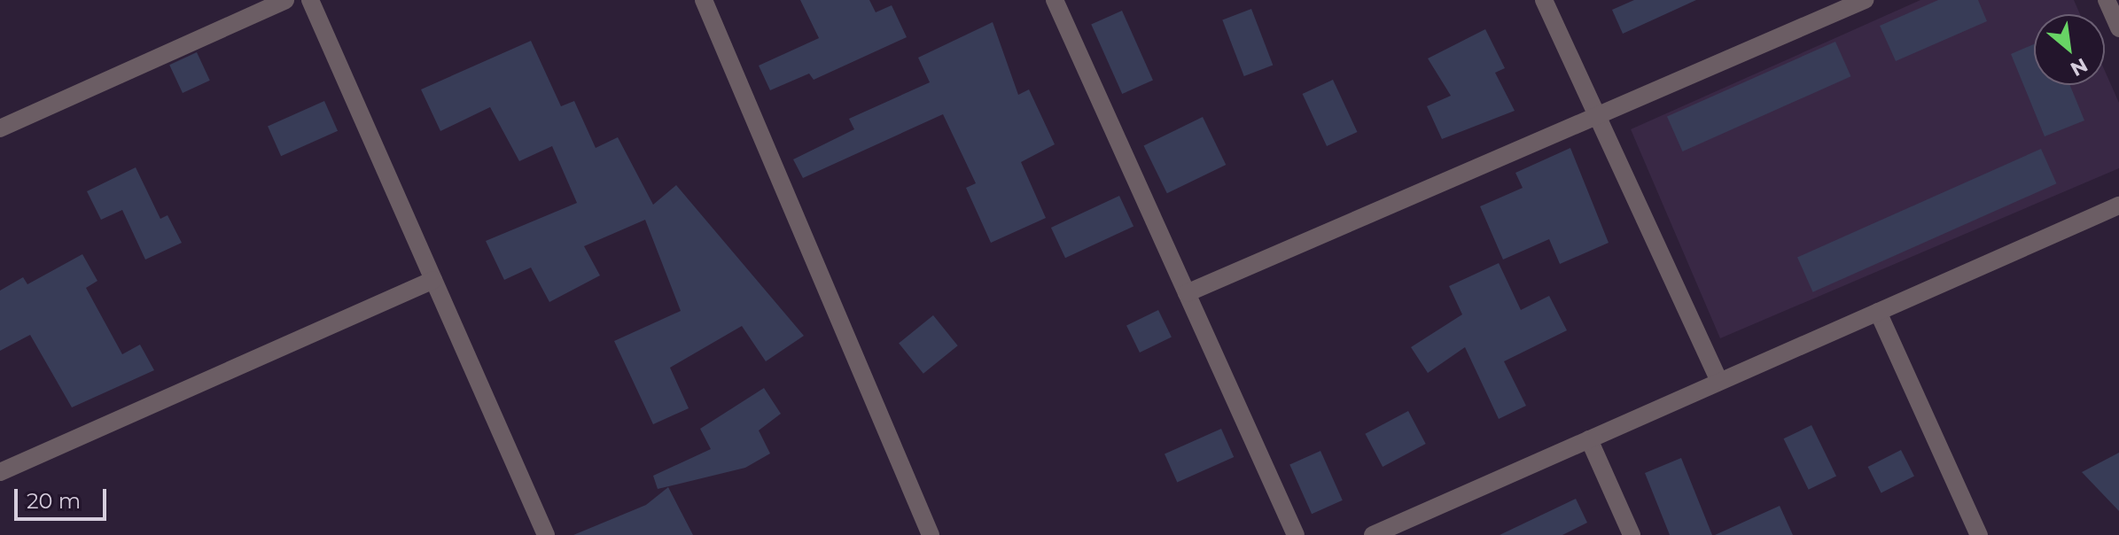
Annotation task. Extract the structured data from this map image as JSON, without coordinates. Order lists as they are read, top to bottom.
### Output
{
  "scale_bar": "20 m",
  "north": "bottom right"
}
